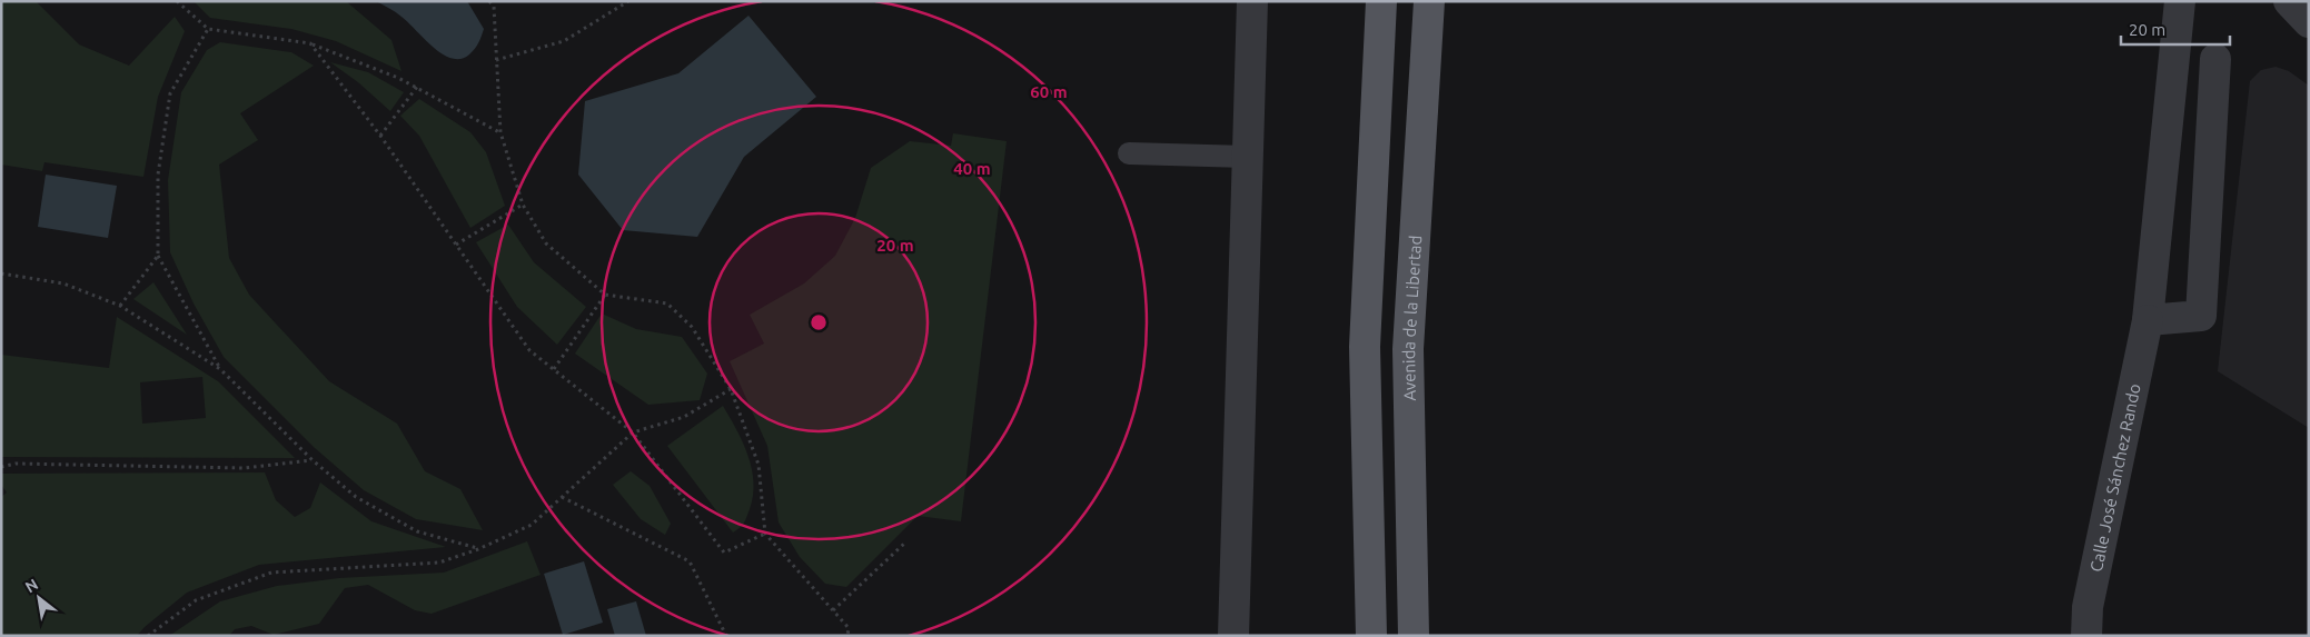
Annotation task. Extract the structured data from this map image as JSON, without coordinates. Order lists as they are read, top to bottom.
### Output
{
  "streets": {
    "main road": ["Avenida de la Libertad"],
    "street": ["Calle José Sánchez Rando"]
  },
  "scale_bar": "20 m",
  "north": "top left",
  "rings": ["60 m", "40 m", "20 m"]
}
